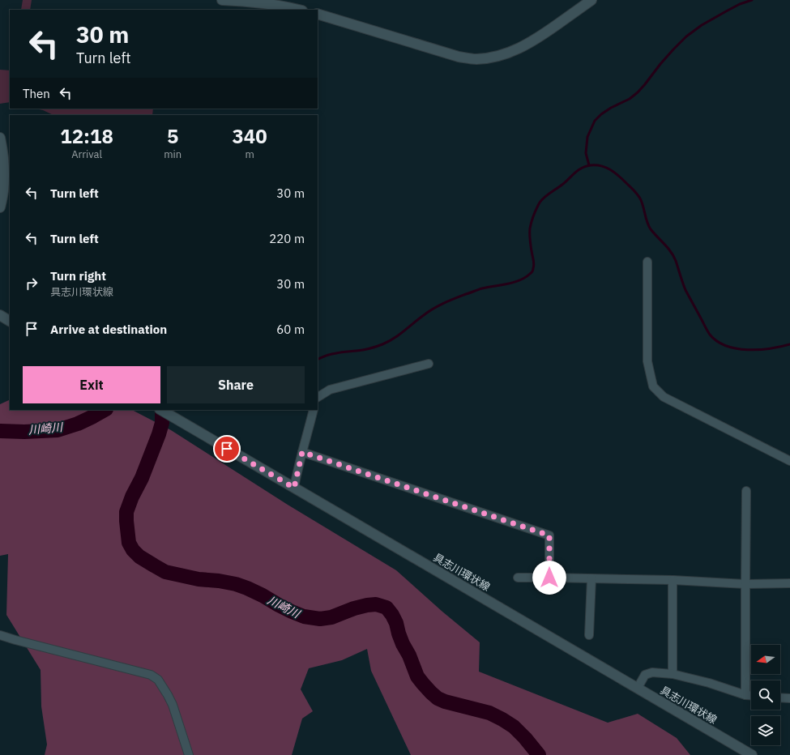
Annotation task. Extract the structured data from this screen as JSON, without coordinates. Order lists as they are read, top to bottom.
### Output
{
  "streets": {
    "main road": ["具志川環状線"]
  },
  "water": ["川崎川"],
  "north": "left",
  "page": {
    "turn": ["30 m", "Turn left"],
    "then": "Then",
    "eta": [
      "12:18",
      "Arrival",
      "5",
      "min",
      "340",
      "m"
    ],
    "list": [
      {
        "name": "Turn left",
        "value": "30 m"
      },
      {
        "name": "Turn left",
        "value": "220 m"
      },
      {
        "name": "Turn right",
        "note": "具志川環状線",
        "value": "30 m"
      },
      {
        "name": "Arrive at destination",
        "value": "60 m"
      }
    ],
    "buttons": ["Exit", "Share"]
  }
}
